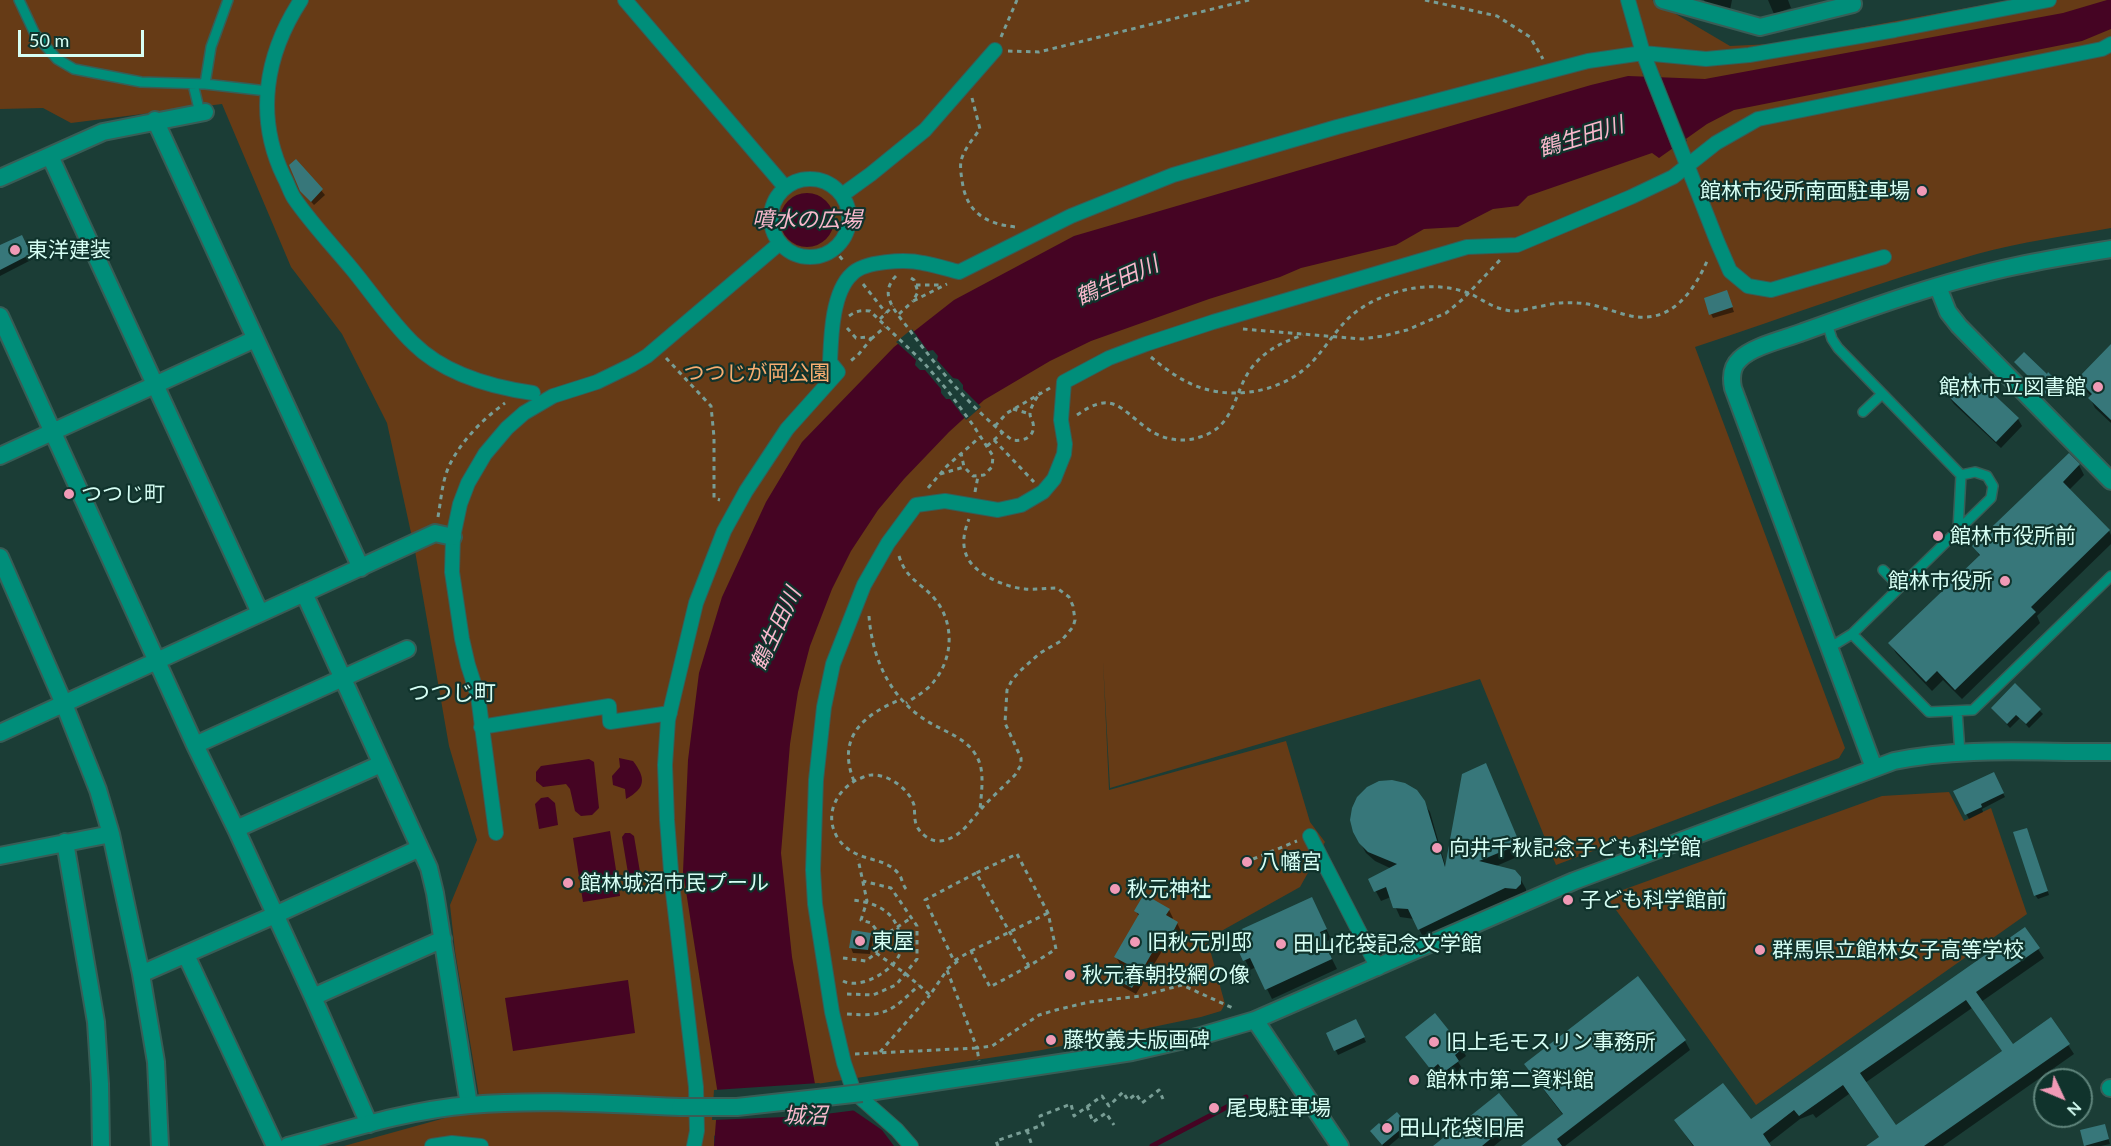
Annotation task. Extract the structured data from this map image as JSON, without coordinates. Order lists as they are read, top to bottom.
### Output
{
  "districts": ["つつじ町"],
  "water": ["鶴生田川", "噴水の広場", "城沼"],
  "parks": ["つつじが岡公園"],
  "places": [
    "館林市役所南面駐車場",
    "東洋建装",
    "館林市立図書館",
    "つつじ町",
    "館林市役所前",
    "館林市役所",
    "向井千秋記念子ども科学館",
    "八幡宮",
    "館林城沼市民プール",
    "秋元神社",
    "子ども科学館前",
    "東屋",
    "旧秋元別邸",
    "田山花袋記念文学館",
    "群馬県立館林女子高等学校",
    "秋元春朝投網の像",
    "藤牧義夫版画碑",
    "旧上毛モスリン事務所",
    "館林市第二資料館",
    "尾曳駐車場",
    "田山花袋旧居"
  ],
  "scale_bar": "50 m",
  "north": "bottom right"
}
